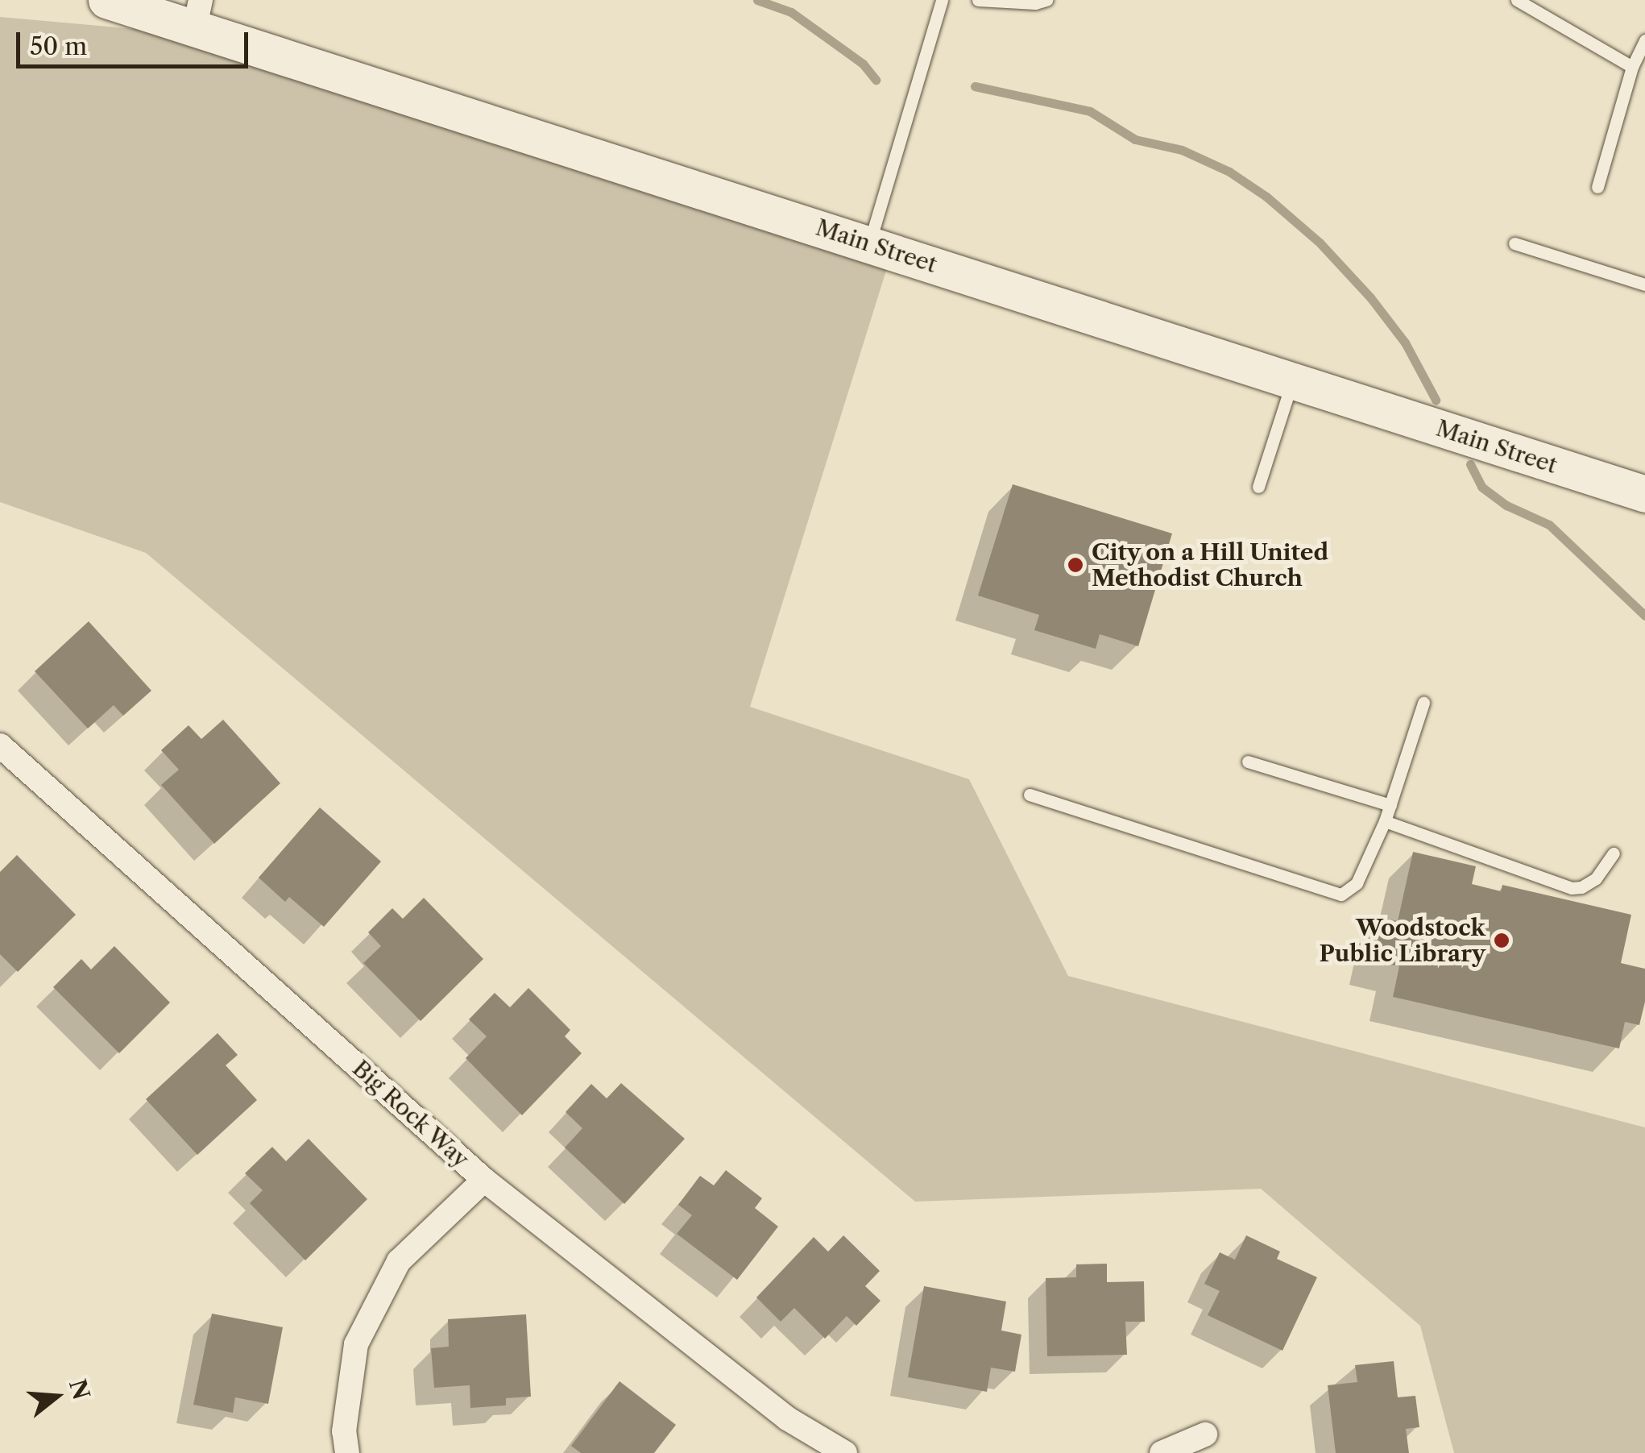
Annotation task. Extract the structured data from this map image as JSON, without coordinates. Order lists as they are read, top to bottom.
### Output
{
  "streets": {
    "main road": ["Main Street"],
    "street": ["Big Rock Way"]
  },
  "places": ["City on a Hill United Methodist Church", "Woodstock Public Library"],
  "scale_bar": "50 m",
  "north": "right"
}
